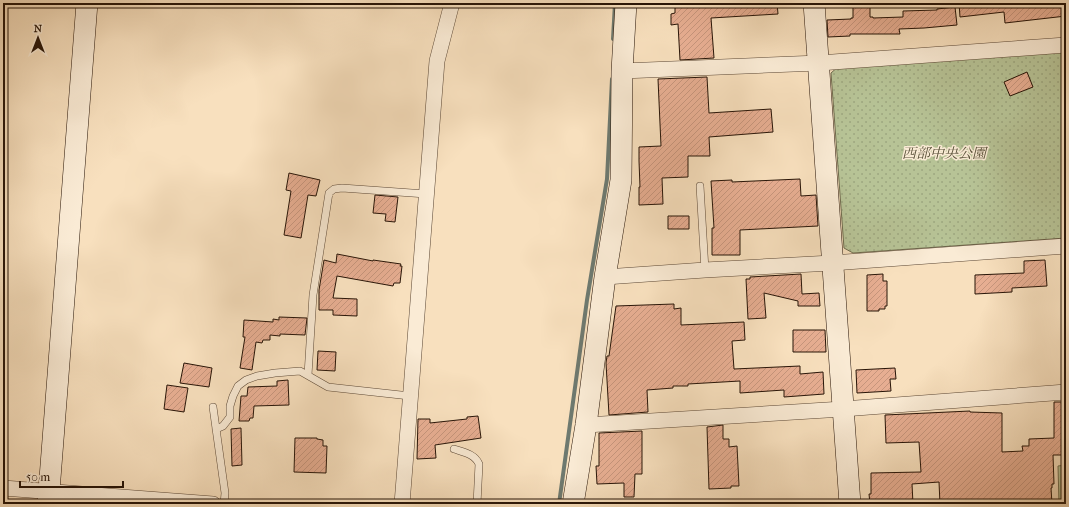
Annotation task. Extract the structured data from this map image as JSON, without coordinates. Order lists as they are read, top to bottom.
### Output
{
  "parks": ["西部中央公園"],
  "scale_bar": "50 m",
  "north": "top"
}
